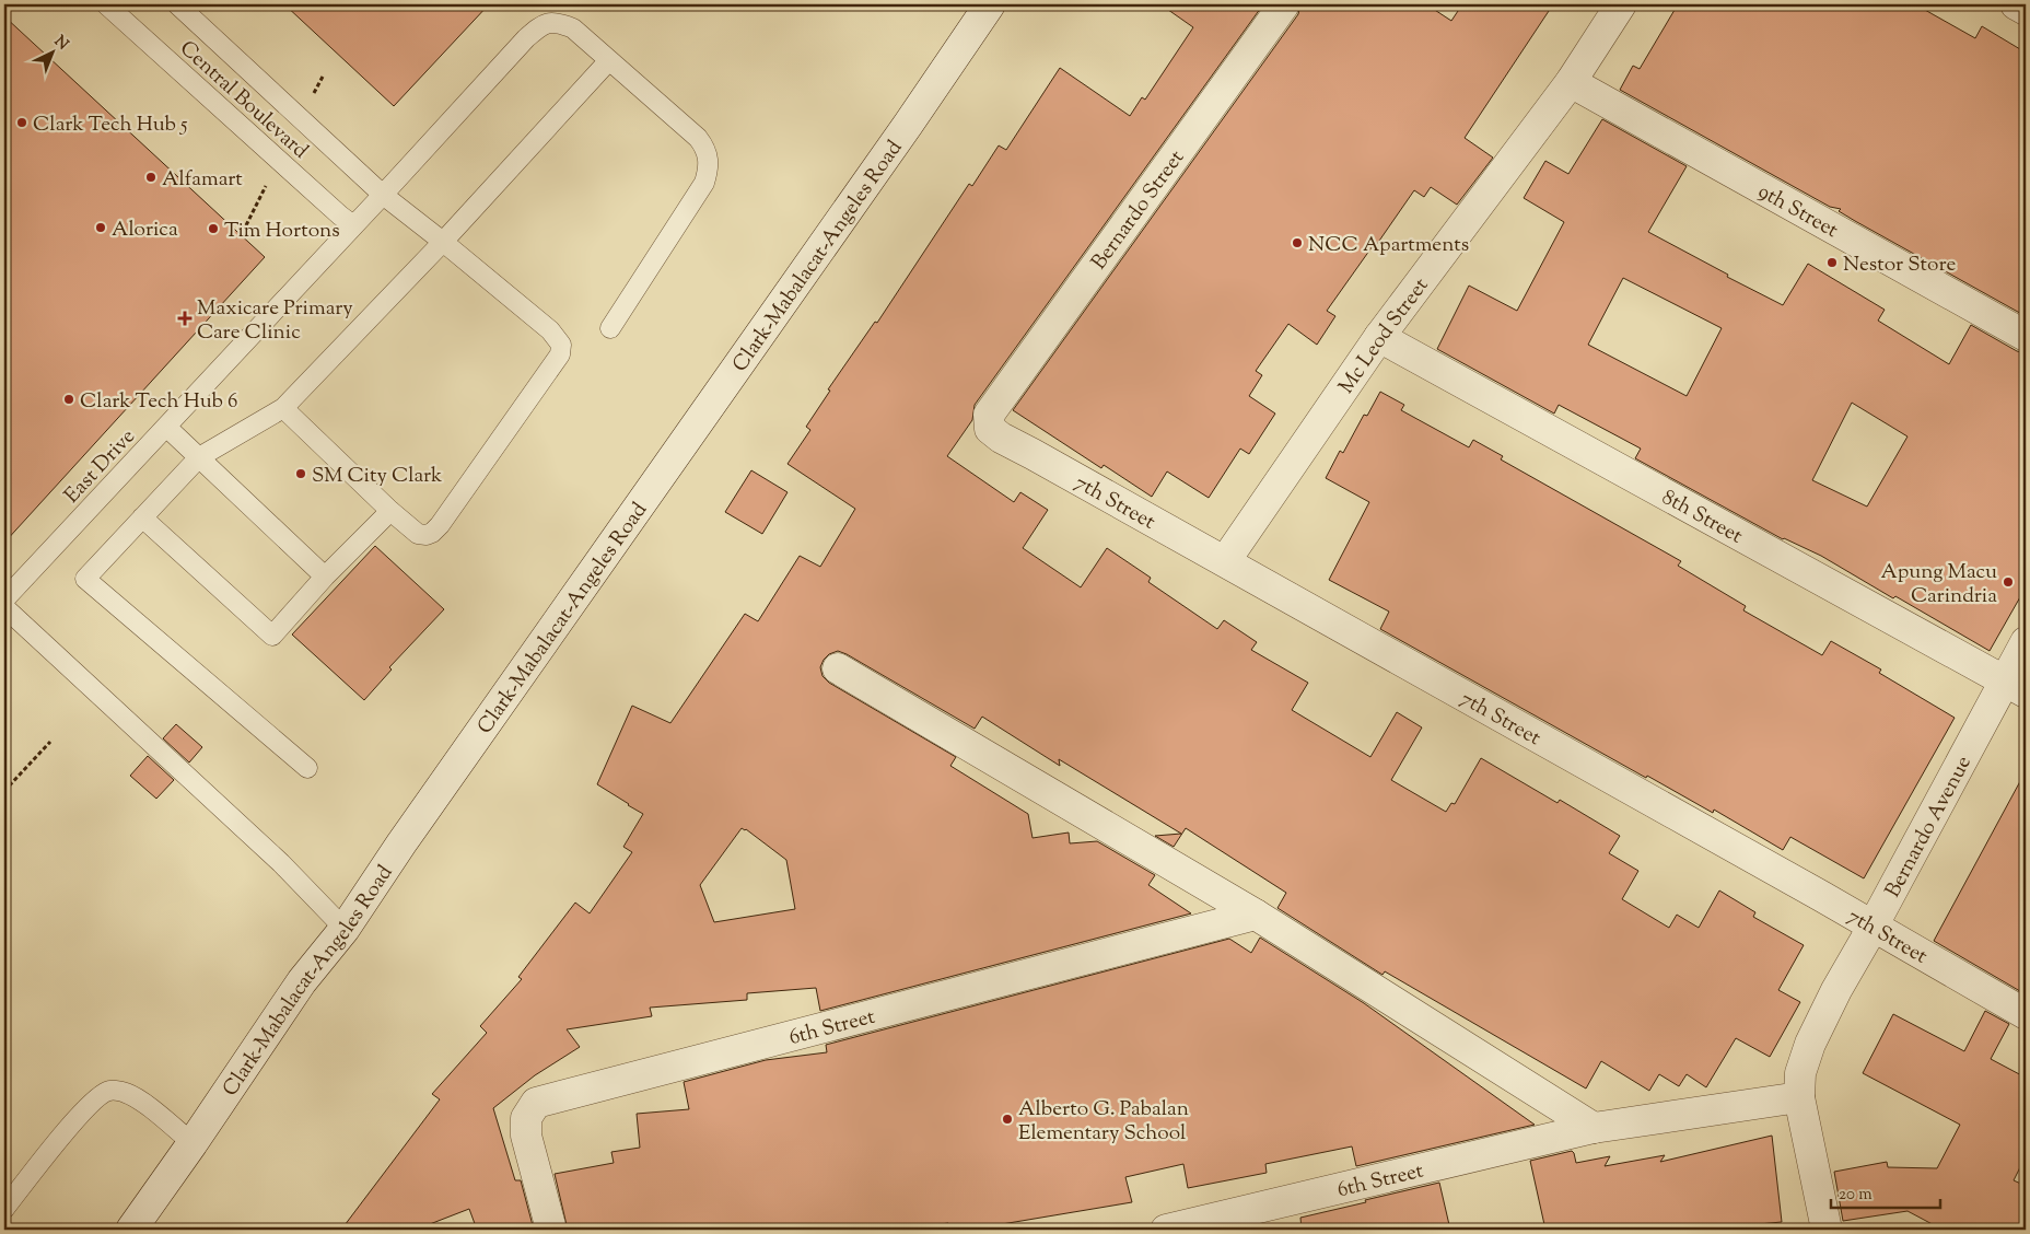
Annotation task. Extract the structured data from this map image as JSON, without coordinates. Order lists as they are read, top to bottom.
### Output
{
  "streets": {
    "street": [
      "Bernardo Street",
      "9th Street",
      "Clark-Mabalacat-Angeles Road",
      "Mc Leod Street",
      "7th Street",
      "8th Street",
      "Bernardo Avenue",
      "6th Street"
    ],
    "lane": ["Central Boulevard", "East Drive"]
  },
  "crossings": [
    ["Central Boulevard", "East Drive"],
    ["Bernardo Street", "7th Street"],
    ["9th Street", "Mc Leod Street"],
    ["Mc Leod Street", "7th Street"],
    ["Mc Leod Street", "8th Street"],
    ["7th Street", "Bernardo Avenue"],
    ["8th Street", "Bernardo Avenue"],
    ["Bernardo Avenue", "6th Street"]
  ],
  "places": {
    "other": [
      "Clark Tech Hub 5",
      "Alfamart",
      "Alorica",
      "Tim Hortons",
      "NCC Apartments",
      "Nestor Store",
      "Clark Tech Hub 6",
      "SM City Clark",
      "Apung Macu Carindria",
      "Alberto G. Pabalan Elementary School"
    ],
    "health": ["Maxicare Primary Care Clinic"]
  },
  "scale_bar": "20 m",
  "north": "top right"
}
